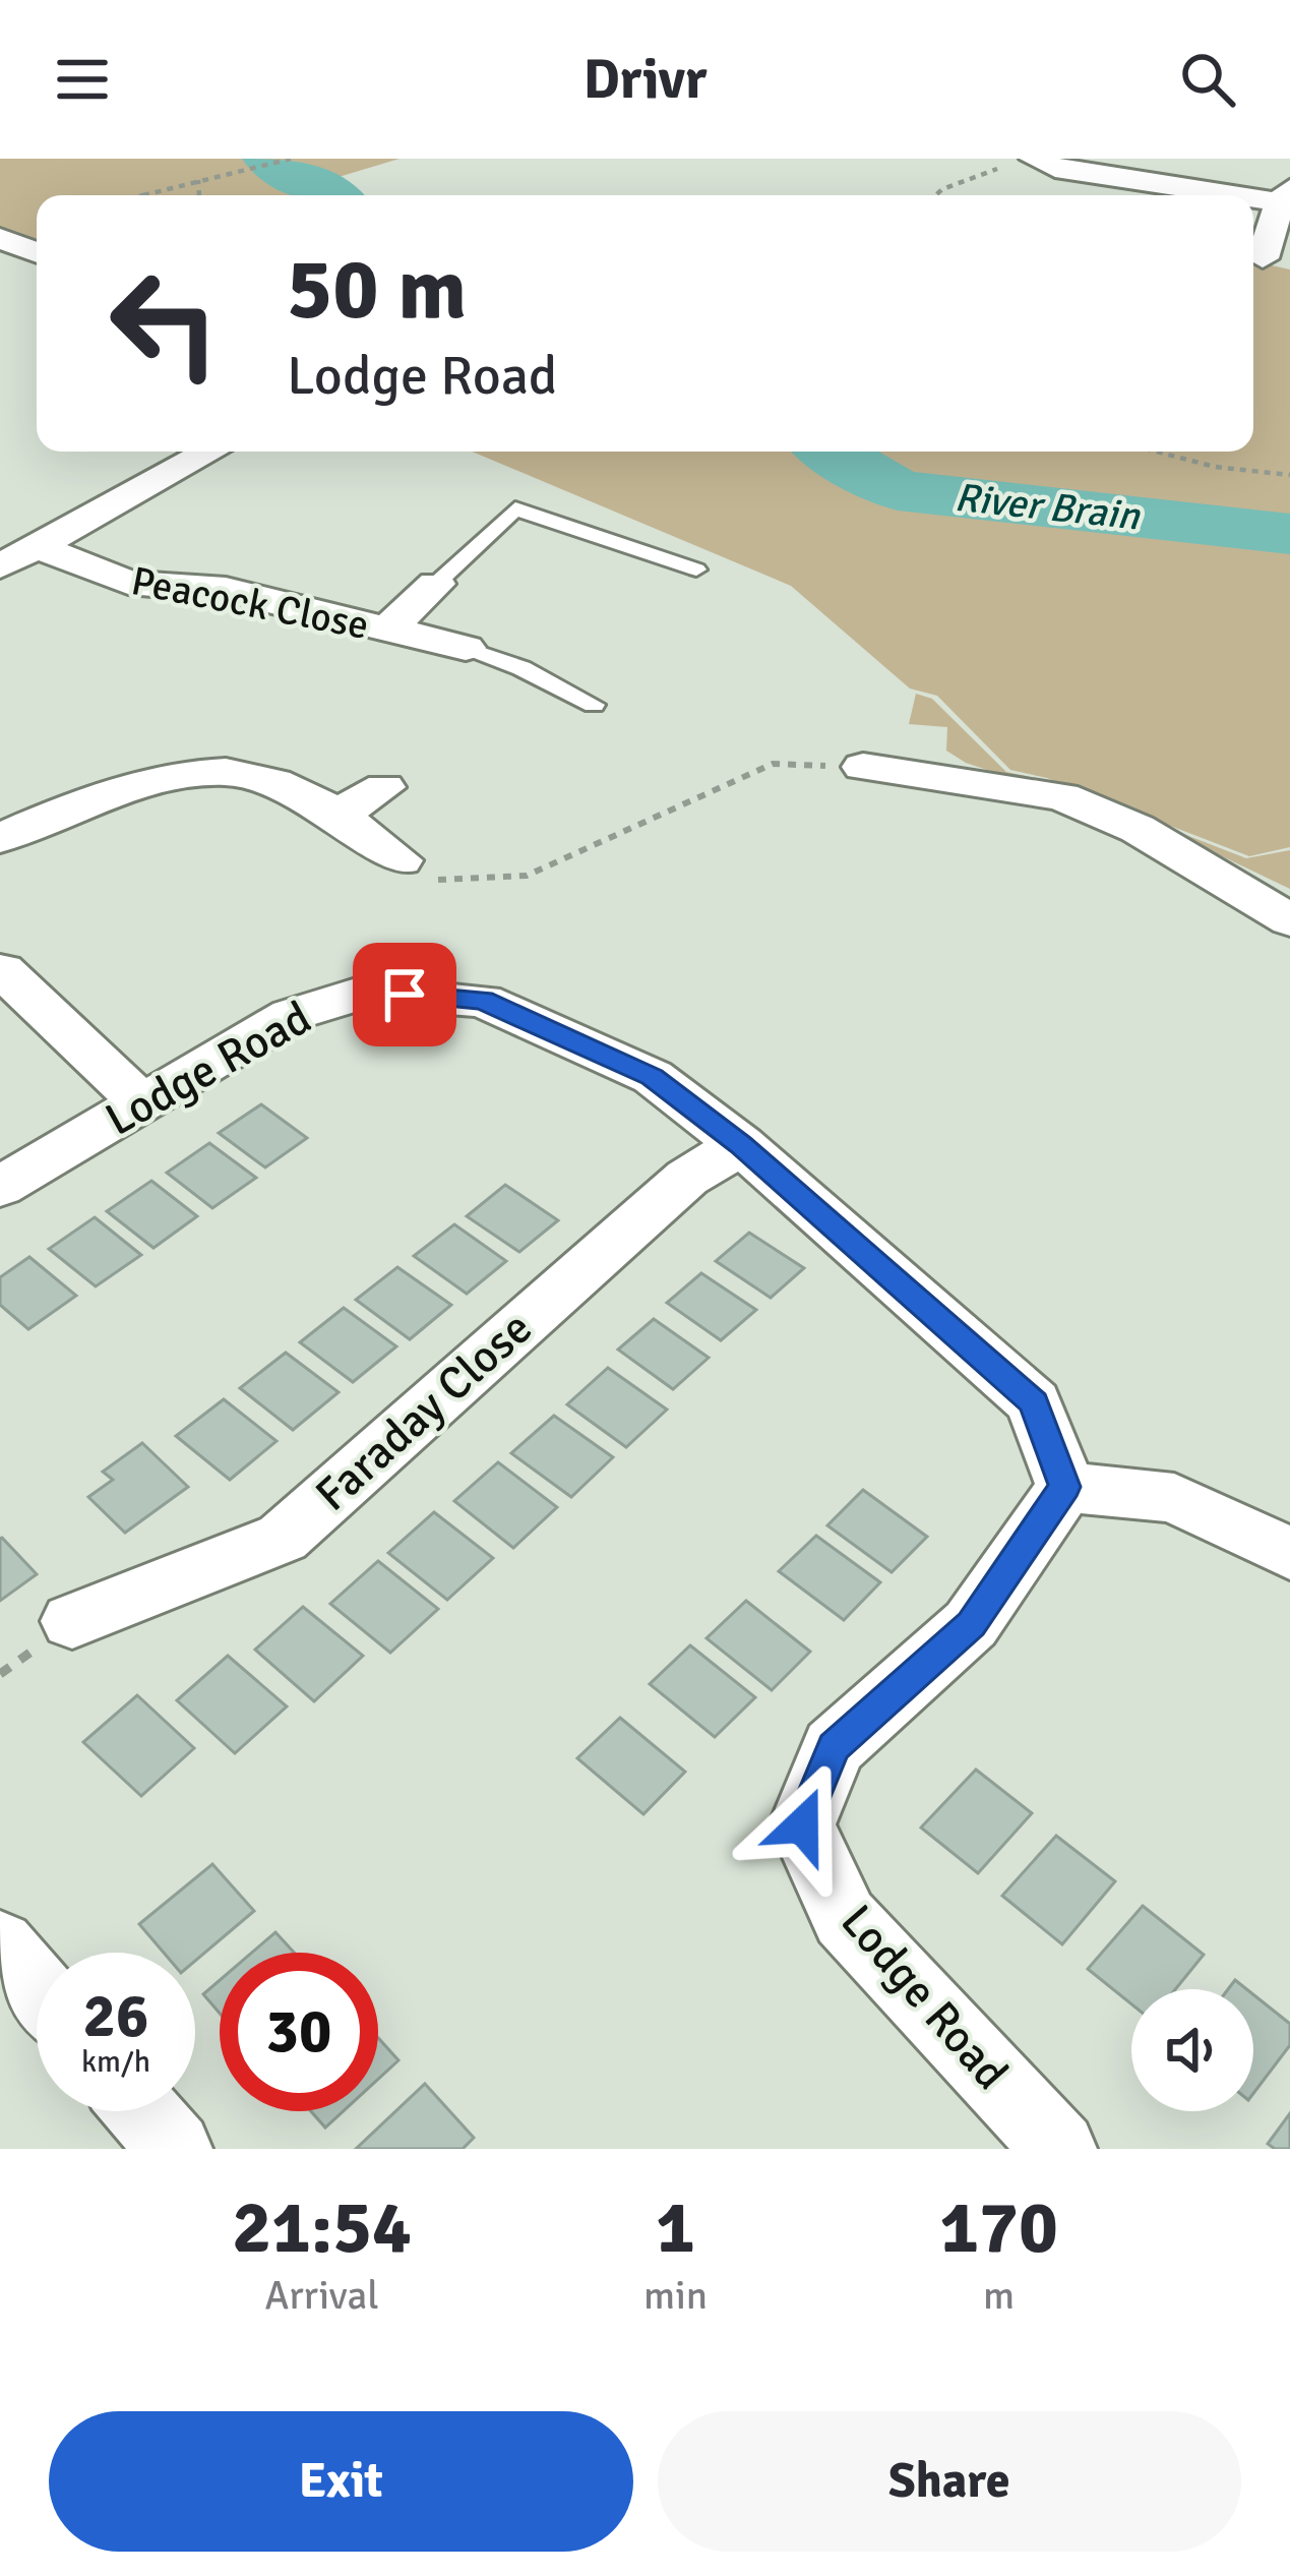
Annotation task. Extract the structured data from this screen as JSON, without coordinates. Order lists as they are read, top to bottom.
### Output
{
  "streets": {
    "street": ["Peacock Close", "Lodge Road", "Faraday Close"]
  },
  "crossings": [
    ["Lodge Road", "Faraday Close"]
  ],
  "water": ["River Brain"],
  "page": {
    "header": "Drivr",
    "turn": ["50 m", "Lodge Road"],
    "speed": "26 km/h",
    "limit": "30",
    "eta": [
      "21:54",
      "Arrival",
      "1",
      "min",
      "170",
      "m"
    ],
    "buttons": ["Exit", "Share"]
  }
}
